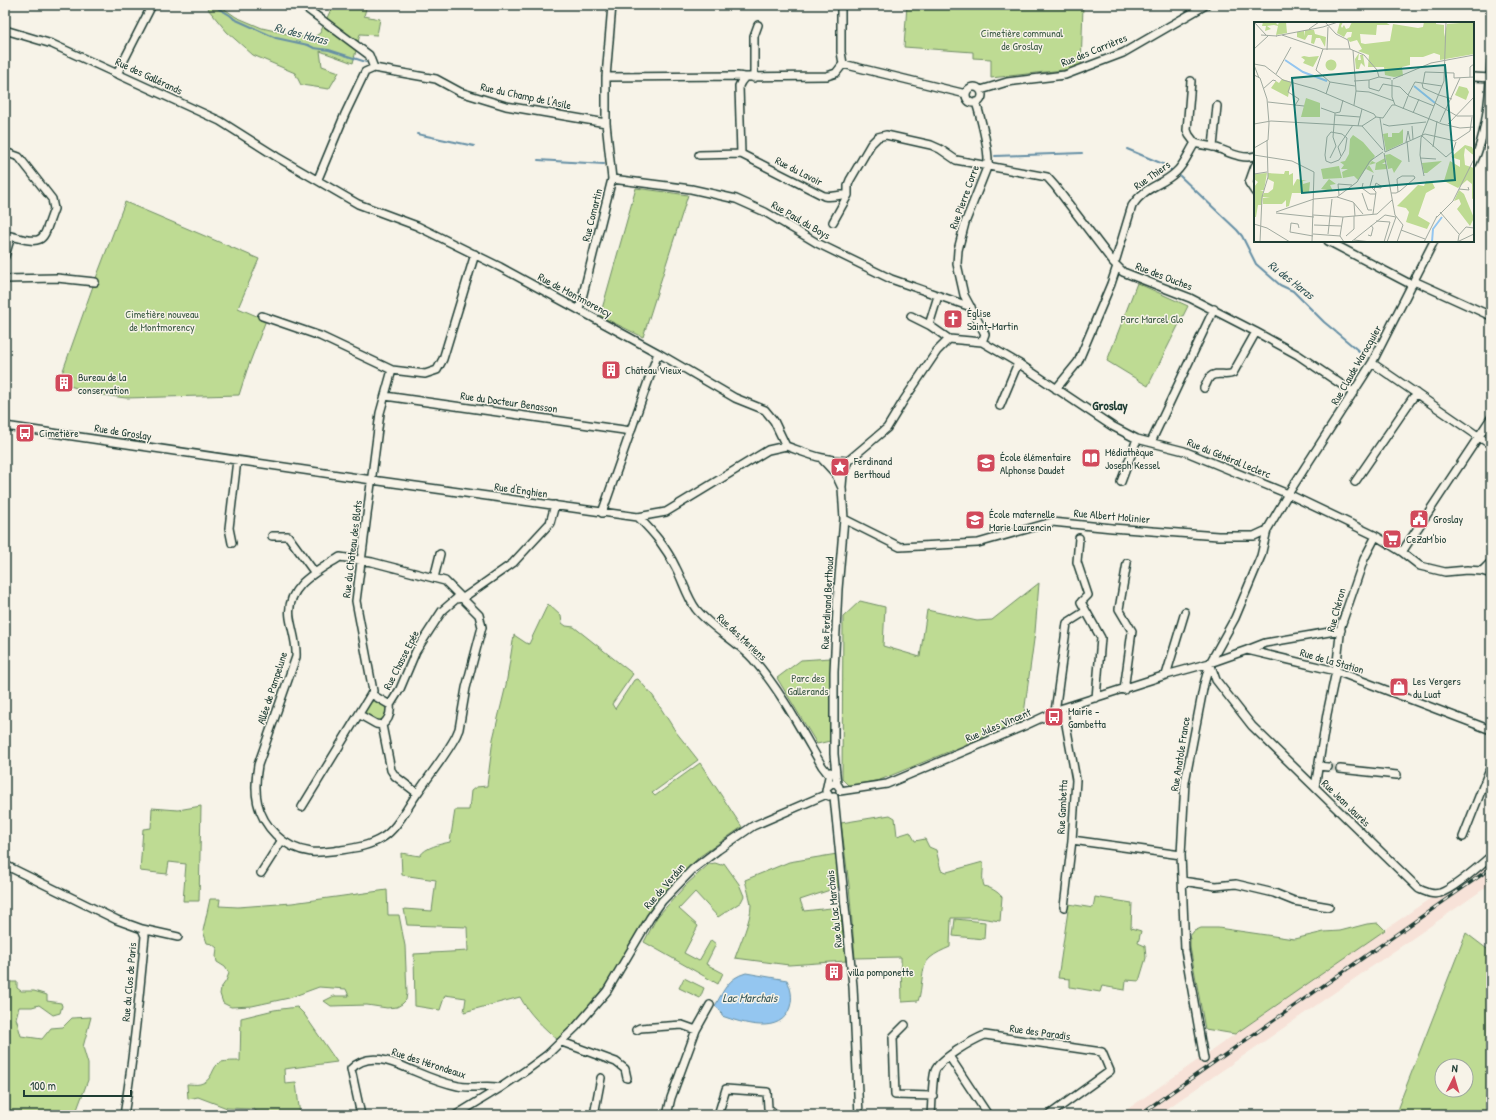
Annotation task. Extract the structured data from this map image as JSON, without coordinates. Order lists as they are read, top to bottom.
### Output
{
  "streets": {
    "street": [
      "Rue des Carrières",
      "Rue des Gallérands",
      "Rue du Champ de l'Asile",
      "Rue du Lavoir",
      "Rue Thiers",
      "Rue Pierre Corre",
      "Rue Comartin",
      "Rue Paul du Boys",
      "Rue des Ouches",
      "Rue de Montmorency",
      "Rue Claude Warocquier",
      "Rue du Docteur Benasson",
      "Rue de Groslay",
      "Rue du Général Leclerc",
      "Rue d'Enghien",
      "Rue Albert Molinier",
      "Rue du Château des Blots",
      "Rue Ferdinand Berthoud",
      "Rue Chéron",
      "Rue des Meriens",
      "Rue Chasse Epée",
      "Rue de la Station",
      "Allée de Pampelune",
      "Rue Jules Vincent",
      "Rue Anatole France",
      "Rue Jean Jaurès",
      "Rue Gambetta",
      "Rue de Verdun",
      "Rue du Lac Marchais",
      "Rue du Clos de Paris",
      "Rue des Paradis",
      "Rue des Hérondeaux"
    ]
  },
  "crossings": [
    ["Rue des Carrières", "Rue Pierre Corre"],
    ["Rue des Gallérands", "Rue de Montmorency"],
    ["Rue du Champ de l'Asile", "Rue Comartin"],
    ["Rue Thiers", "Rue des Ouches"],
    ["Rue Thiers", "Rue du Général Leclerc"],
    ["Rue Pierre Corre", "Rue Paul du Boys"],
    ["Rue Pierre Corre", "Rue des Ouches"],
    ["Rue Pierre Corre", "Rue du Général Leclerc"],
    ["Rue Comartin", "Rue Paul du Boys"],
    ["Rue Comartin", "Rue de Montmorency"],
    ["Rue des Ouches", "Rue Claude Warocquier"],
    ["Rue de Montmorency", "Rue d'Enghien"],
    ["Rue Claude Warocquier", "Rue du Général Leclerc"],
    ["Rue Claude Warocquier", "Rue Anatole France"],
    ["Rue du Docteur Benasson", "Rue du Château des Blots"],
    ["Rue de Groslay", "Rue d'Enghien"],
    ["Rue du Général Leclerc", "Rue Chéron"],
    ["Rue du Général Leclerc", "Rue Anatole France"],
    ["Rue d'Enghien", "Rue du Château des Blots"],
    ["Rue d'Enghien", "Rue des Meriens"],
    ["Rue d'Enghien", "Rue Chasse Epée"],
    ["Rue Albert Molinier", "Rue Ferdinand Berthoud"],
    ["Rue Albert Molinier", "Rue Anatole France"],
    ["Rue du Château des Blots", "Allée de Pampelune"],
    ["Rue Ferdinand Berthoud", "Rue des Meriens"],
    ["Rue Ferdinand Berthoud", "Rue Jules Vincent"],
    ["Rue Ferdinand Berthoud", "Rue de Verdun"],
    ["Rue Ferdinand Berthoud", "Rue du Lac Marchais"],
    ["Rue Chéron", "Rue de la Station"],
    ["Rue Chéron", "Rue Jean Jaurès"],
    ["Rue Chasse Epée", "Allée de Pampelune"],
    ["Rue Jules Vincent", "Rue Anatole France"],
    ["Rue Jules Vincent", "Rue Jean Jaurès"],
    ["Rue Jules Vincent", "Rue Gambetta"],
    ["Rue Jules Vincent", "Rue de Verdun"],
    ["Rue Jules Vincent", "Rue du Lac Marchais"],
    ["Rue Anatole France", "Rue Jean Jaurès"],
    ["Rue de Verdun", "Rue du Lac Marchais"],
    ["Rue de Verdun", "Rue des Hérondeaux"]
  ],
  "districts": ["Groslay"],
  "water": ["Ru des Haras", "Lac Marchais"],
  "parks": [
    "Cimetière communal de Groslay",
    "Cimetière nouveau de Montmorency",
    "Parc Marcel Glo",
    "Parc des Gallerands"
  ],
  "places": {
    "church": ["Église Saint-Martin"],
    "building": ["Château Vieux", "Bureau de la conservation", "villa pomponette"],
    "bus stop": ["Cimetière", "Mairie - Gambetta"],
    "library": ["Médiathèque Joseph Kessel"],
    "school or university": ["École élémentaire Alphonse Daudet", "École maternelle Marie Laurencin"],
    "place": ["Ferdinand Berthoud"],
    "public building": ["Groslay"],
    "supermarket": ["CeZaM'bio"],
    "shop": ["Les Vergers du Luat"]
  },
  "scale_bar": "100 m",
  "north": "top"
}
